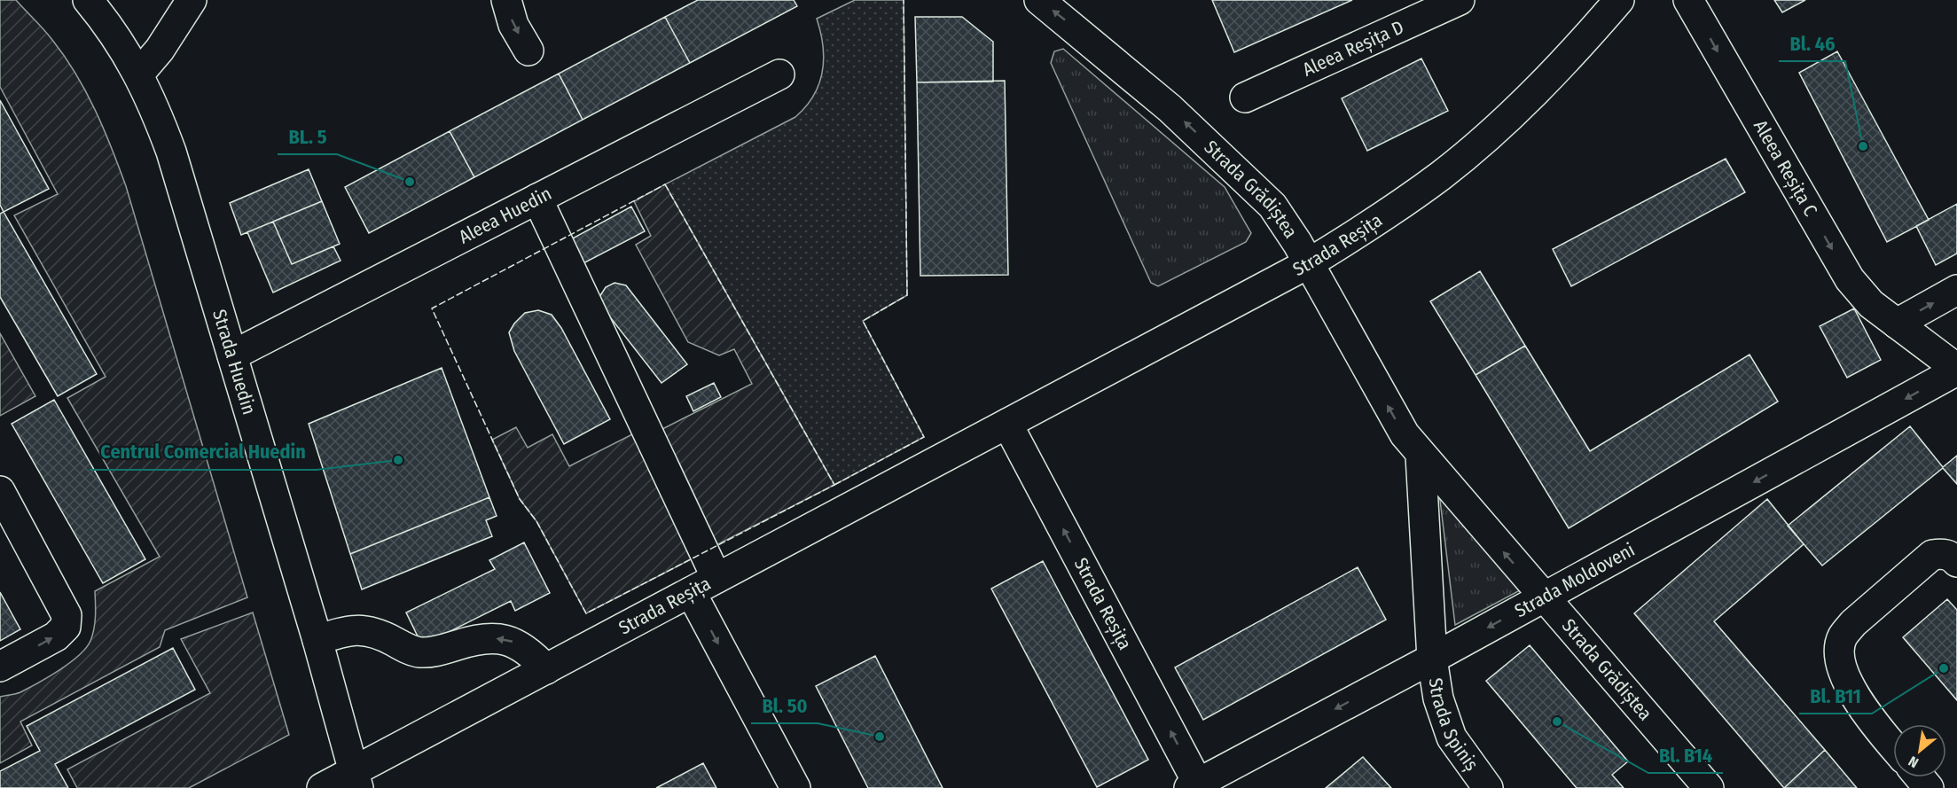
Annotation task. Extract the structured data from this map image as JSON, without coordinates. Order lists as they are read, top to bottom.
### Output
{
  "streets": {
    "street": [
      "Aleea Reșița D",
      "Aleea Reșița C",
      "Strada Grădiștea",
      "Aleea Huedin",
      "Strada Reșița",
      "Strada Huedin",
      "Strada Moldoveni",
      "Strada Spiniș"
    ]
  },
  "crossings": [
    ["Aleea Reșița C", "Strada Moldoveni"],
    ["Strada Grădiștea", "Strada Reșița"],
    ["Strada Grădiștea", "Strada Moldoveni"],
    ["Aleea Huedin", "Strada Huedin"],
    ["Strada Reșița", "Strada Huedin"],
    ["Strada Reșița", "Strada Moldoveni"],
    ["Strada Moldoveni", "Strada Spiniș"]
  ],
  "one_way": ["Aleea Reșița C", "Strada Grădiștea", "Strada Moldoveni"],
  "places": [
    "Bl. 46",
    "BL. 5",
    "Centrul Comercial Huedin",
    "Bl. B11",
    "Bl. B14",
    "Bl. 50"
  ],
  "north": "bottom left"
}
